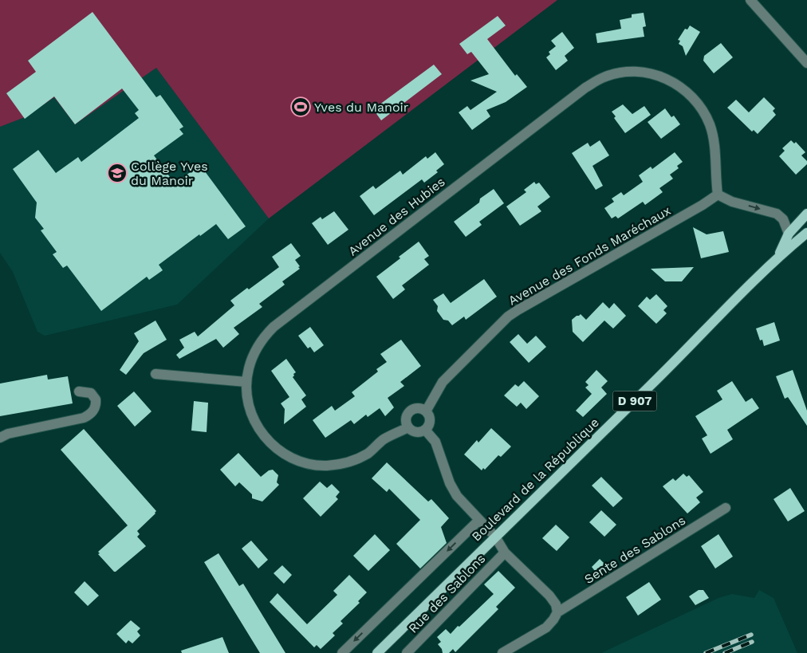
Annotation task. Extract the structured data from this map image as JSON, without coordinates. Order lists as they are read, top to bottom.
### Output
{
  "streets": {
    "main road": ["D 907", "Boulevard de la République"],
    "street": [
      "Avenue des Hubies",
      "Avenue des Fonds Maréchaux",
      "Sente des Sablons",
      "Rue des Sablons"
    ]
  },
  "crossings": [
    ["Avenue des Hubies", "Avenue des Fonds Maréchaux"],
    ["Boulevard de la République", "Rue des Sablons"],
    ["Sente des Sablons", "Rue des Sablons"]
  ],
  "places": {
    "sports": ["Yves du Manoir"],
    "school or university": ["Collège Yves du Manoir"]
  }
}
